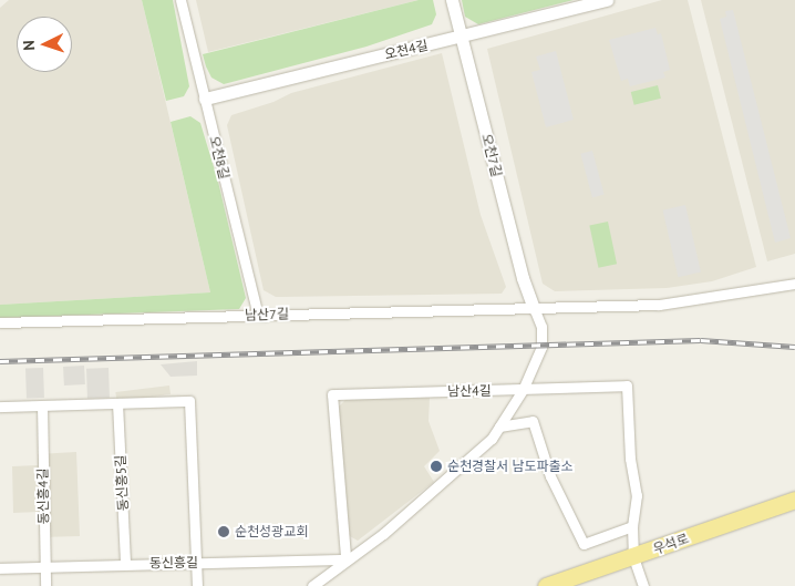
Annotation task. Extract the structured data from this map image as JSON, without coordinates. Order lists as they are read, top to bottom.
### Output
{
  "streets": {
    "main road": ["우석로"],
    "street": [
      "오천4길",
      "오천7길",
      "오천8길",
      "남산7길",
      "남산4길",
      "동신흥5길",
      "동신흥4길",
      "동신흥길"
    ]
  },
  "crossings": [
    ["오천4길", "오천7길"],
    ["오천4길", "오천8길"],
    ["오천7길", "남산7길"],
    ["오천8길", "남산7길"],
    ["남산4길", "동신흥길"],
    ["동신흥5길", "동신흥길"],
    ["동신흥4길", "동신흥길"]
  ],
  "places": ["순천경찰서 남도파출소", "순천성광교회"],
  "north": "left"
}
